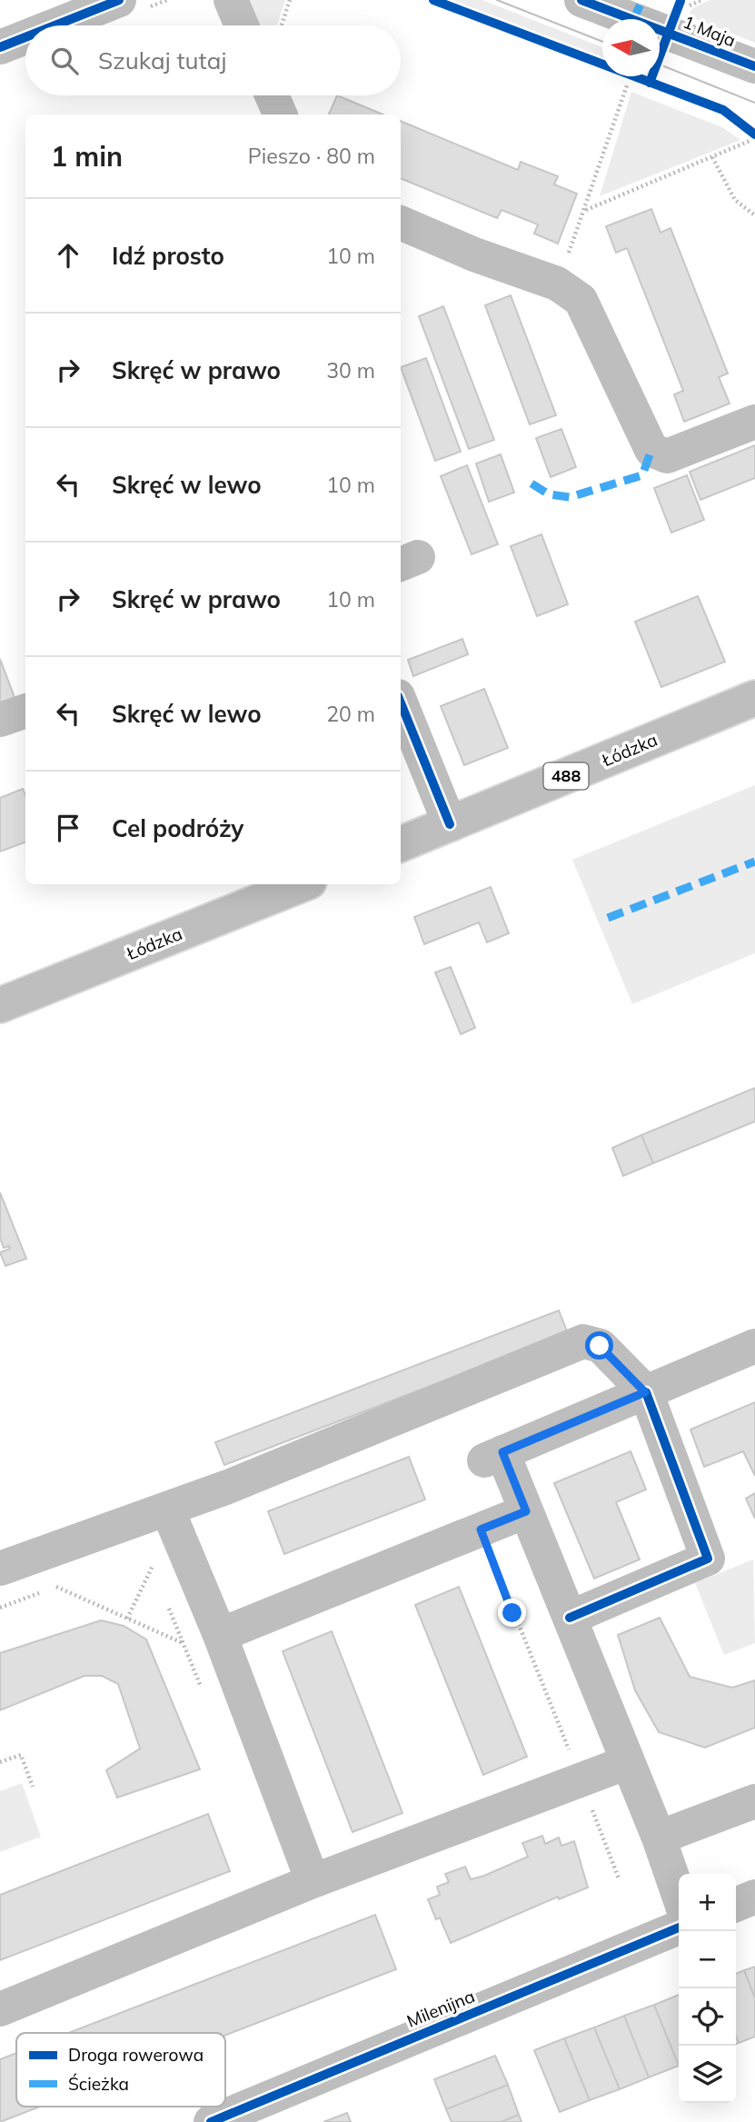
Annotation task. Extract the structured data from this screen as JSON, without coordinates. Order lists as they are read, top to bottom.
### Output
{
  "streets": {
    "street": [
      "1 Maja",
      "Łódzka",
      "488",
      "Milenijna"
    ]
  },
  "legend": ["Droga rowerowa", "Ścieżka"],
  "north": "left",
  "page": {
    "search": "Szukaj tutaj",
    "heading": ["1 min", "Pieszo · 80 m"],
    "list": [
      ["Idź prosto", "10 m"],
      ["Skręć w prawo", "30 m"],
      ["Skręć w lewo", "10 m"],
      ["Skręć w prawo", "10 m"],
      ["Skręć w lewo", "20 m"],
      "Cel podróży"
    ],
    "map_buttons": ["+", "−"]
  }
}
